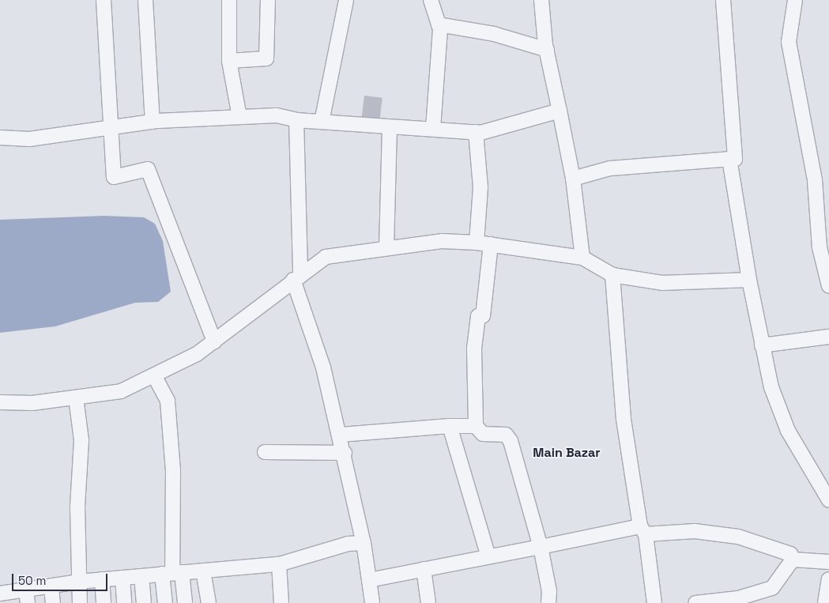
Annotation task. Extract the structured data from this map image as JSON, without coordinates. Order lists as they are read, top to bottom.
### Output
{
  "districts": ["Main Bazar"],
  "scale_bar": "50 m"
}
